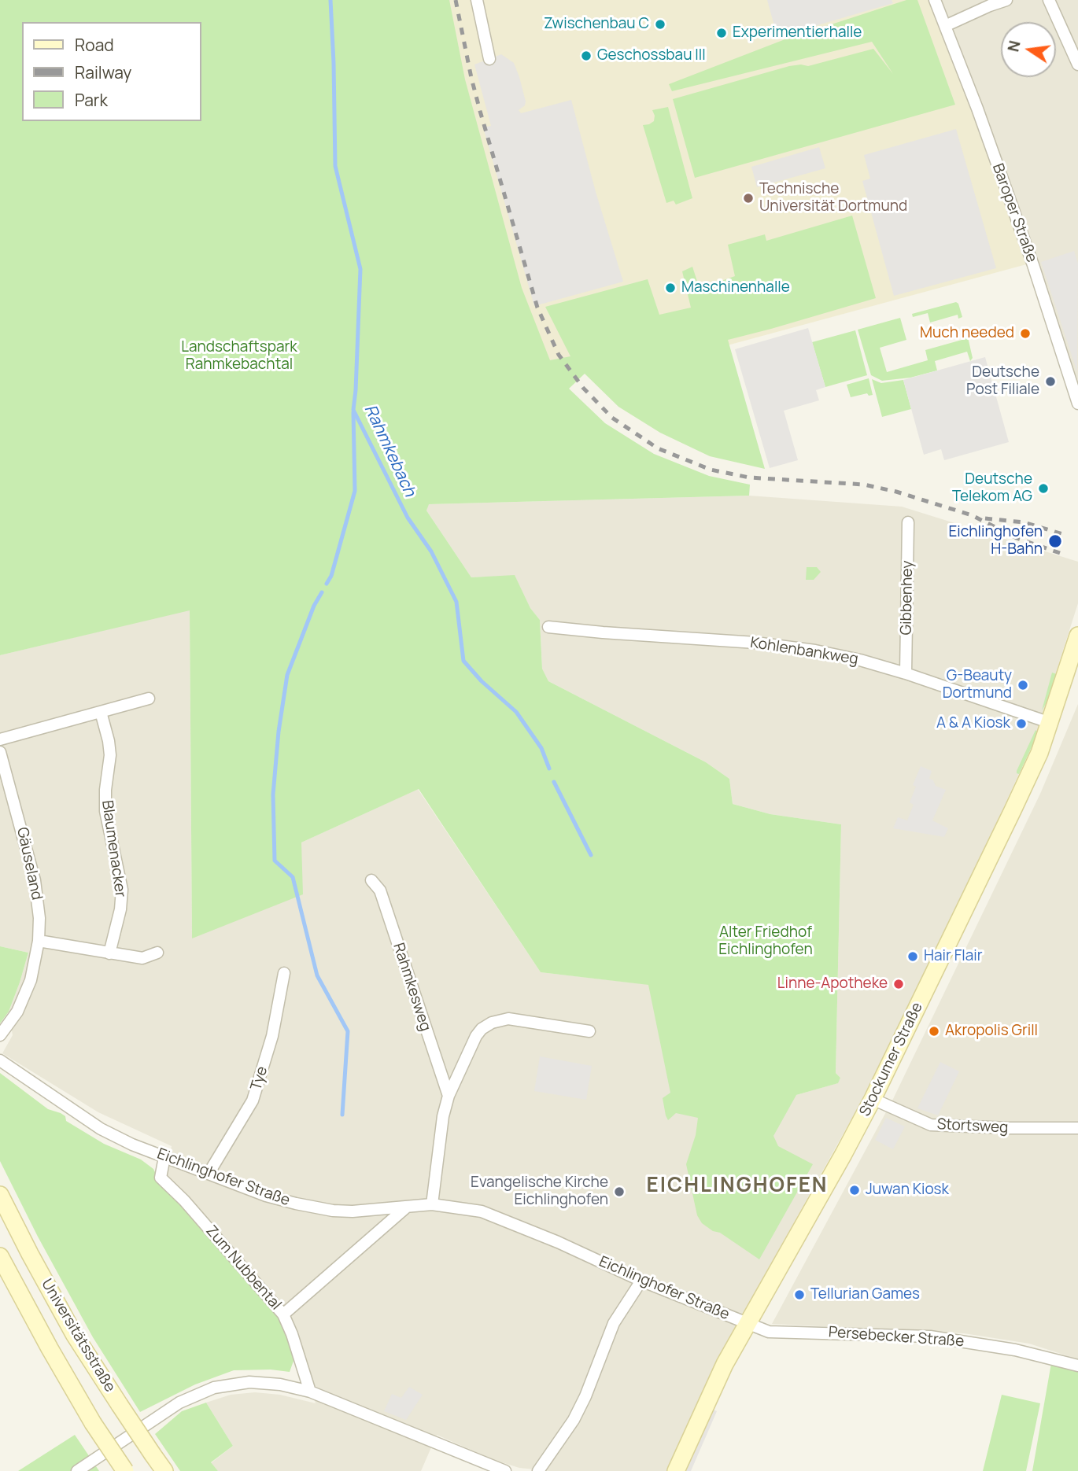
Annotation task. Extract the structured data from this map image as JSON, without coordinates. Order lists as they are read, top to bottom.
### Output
{
  "streets": {
    "main road": ["Stockumer Straße", "Universitätsstraße"],
    "street": [
      "Baroper Straße",
      "Gibbenhey",
      "Kohlenbankweg",
      "Blaumenacker",
      "Gäuseland",
      "Rahmkesweg",
      "Tye",
      "Stortsweg",
      "Eichlinghofer Straße",
      "Zum Nubbental",
      "Persebecker Straße"
    ]
  },
  "crossings": [
    ["Gibbenhey", "Kohlenbankweg"],
    ["Kohlenbankweg", "Stockumer Straße"],
    ["Stockumer Straße", "Stortsweg"],
    ["Stockumer Straße", "Eichlinghofer Straße"],
    ["Stockumer Straße", "Persebecker Straße"],
    ["Tye", "Eichlinghofer Straße"],
    ["Eichlinghofer Straße", "Zum Nubbental"],
    ["Eichlinghofer Straße", "Persebecker Straße"]
  ],
  "districts": ["EICHLINGHOFEN"],
  "water": ["Rahmkebach"],
  "parks": ["Landschaftspark Rahmkebachtal", "Alter Friedhof Eichlinghofen"],
  "places": [
    "Zwischenbau C",
    "Experimentierhalle",
    "Geschossbau III",
    "Technische Universität Dortmund",
    "Maschinenhalle",
    "Much needed",
    "Deutsche Post Filiale",
    "Deutsche Telekom AG",
    "Eichlinghofen H-Bahn",
    "G-Beauty Dortmund",
    "A & A Kiosk",
    "Hair Flair",
    "Linne-Apotheke",
    "Akropolis Grill",
    "Juwan Kiosk",
    "Evangelische Kirche Eichlinghofen",
    "Tellurian Games"
  ],
  "legend": ["Road", "Railway", "Park"],
  "north": "left"
}
